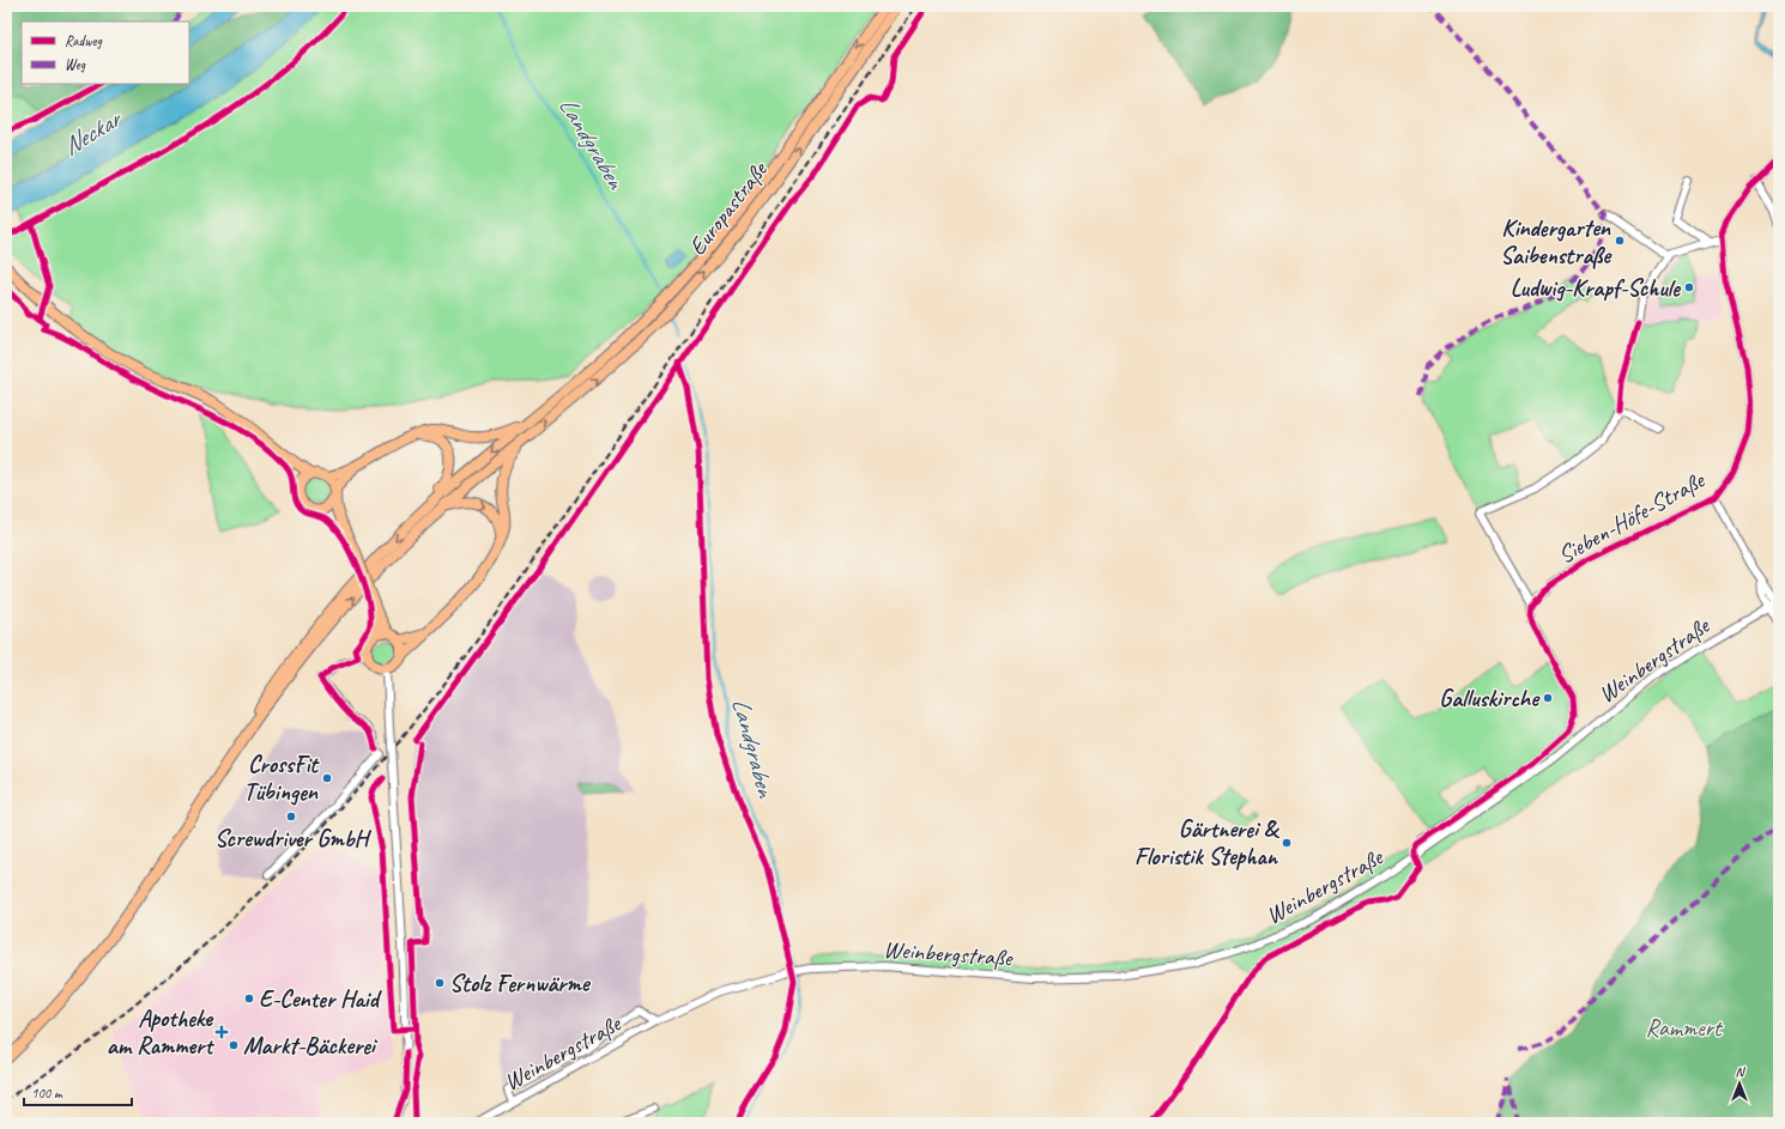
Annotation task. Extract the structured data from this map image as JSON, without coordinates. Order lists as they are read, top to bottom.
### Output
{
  "streets": {
    "main road": ["Europastraße"],
    "street": ["Sieben-Höfe-Straße", "Weinbergstraße"]
  },
  "water": ["Neckar", "Landgraben"],
  "parks": ["Rammert"],
  "places": {
    "other": [
      "Kindergarten Saibenstraße",
      "Ludwig-Krapf-Schule",
      "Galluskirche",
      "CrossFit Tübingen",
      "Screwdriver GmbH",
      "Gärtnerei & Floristik Stephan",
      "Stolz Fernwärme",
      "E-Center Haid",
      "Markt-Bäckerei"
    ],
    "health": ["Apotheke am Rammert"]
  },
  "legend": ["Radweg", "Weg"],
  "scale_bar": "100 m",
  "north": "top"
}
